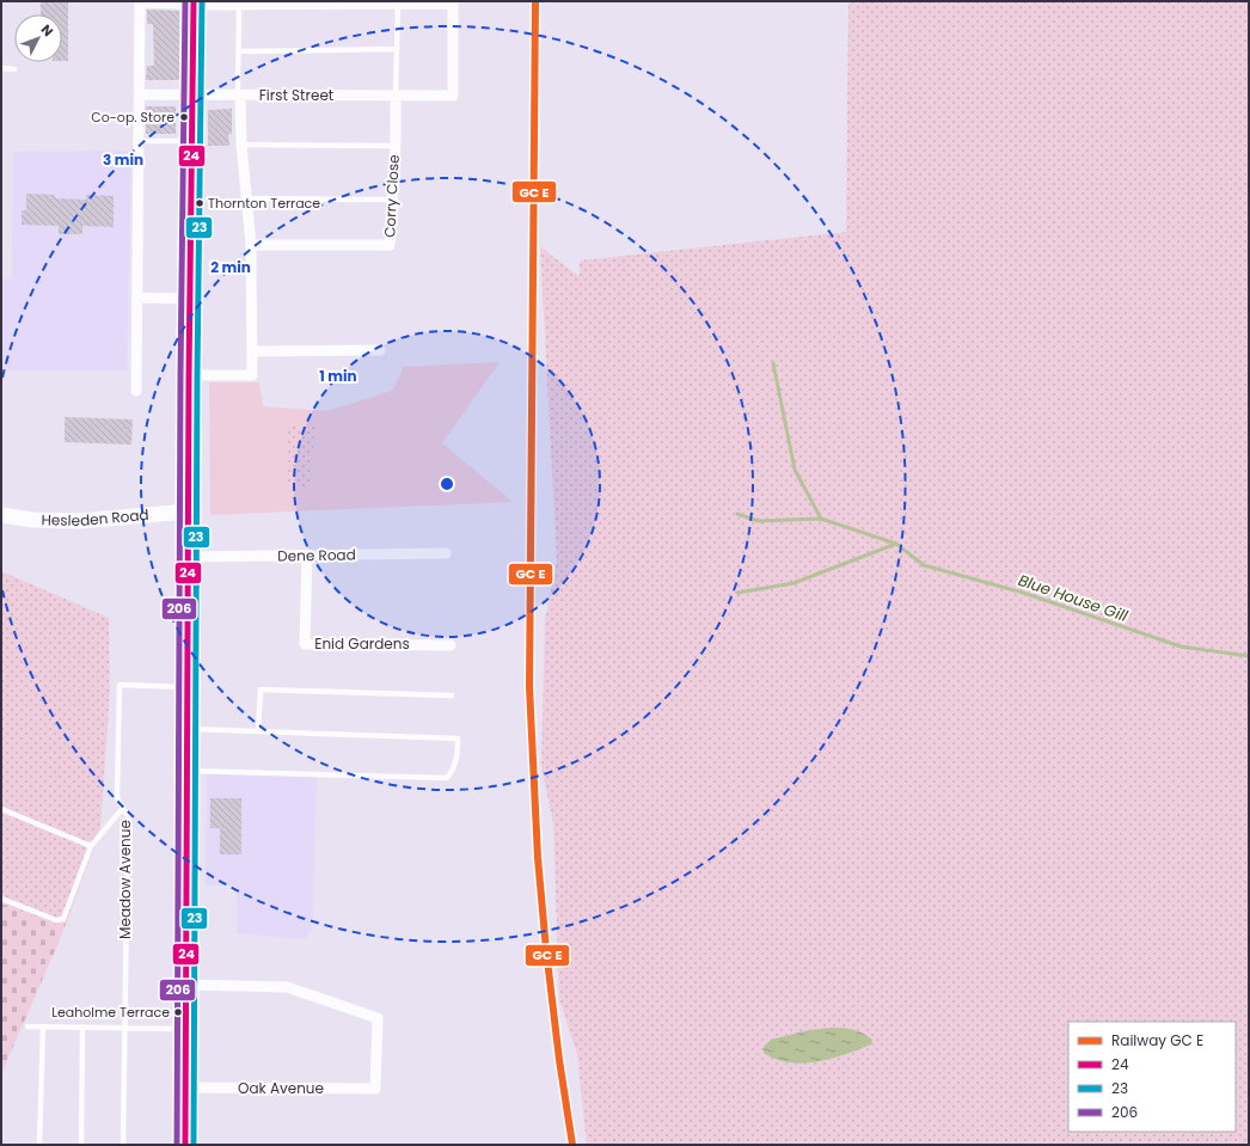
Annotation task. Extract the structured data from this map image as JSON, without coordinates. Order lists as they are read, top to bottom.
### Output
{
  "streets": {
    "main road": ["Hesleden Road"],
    "street": [
      "First Street",
      "Corry Close",
      "Dene Road",
      "Enid Gardens",
      "Oak Avenue"
    ],
    "lane": ["Meadow Avenue"]
  },
  "crossings": [
    ["First Street", "Corry Close"],
    ["Dene Road", "Enid Gardens"]
  ],
  "water": ["Blue House Gill"],
  "places": ["Co-op. Store", "Thornton Terrace", "Leaholme Terrace"],
  "lines": ["transit line 24", "transit line 23", "transit line 206"],
  "legend": [
    "Railway GC E",
    "24",
    "23",
    "206"
  ],
  "north": "top right",
  "rings": ["3 min", "2 min", "1 min"]
}
